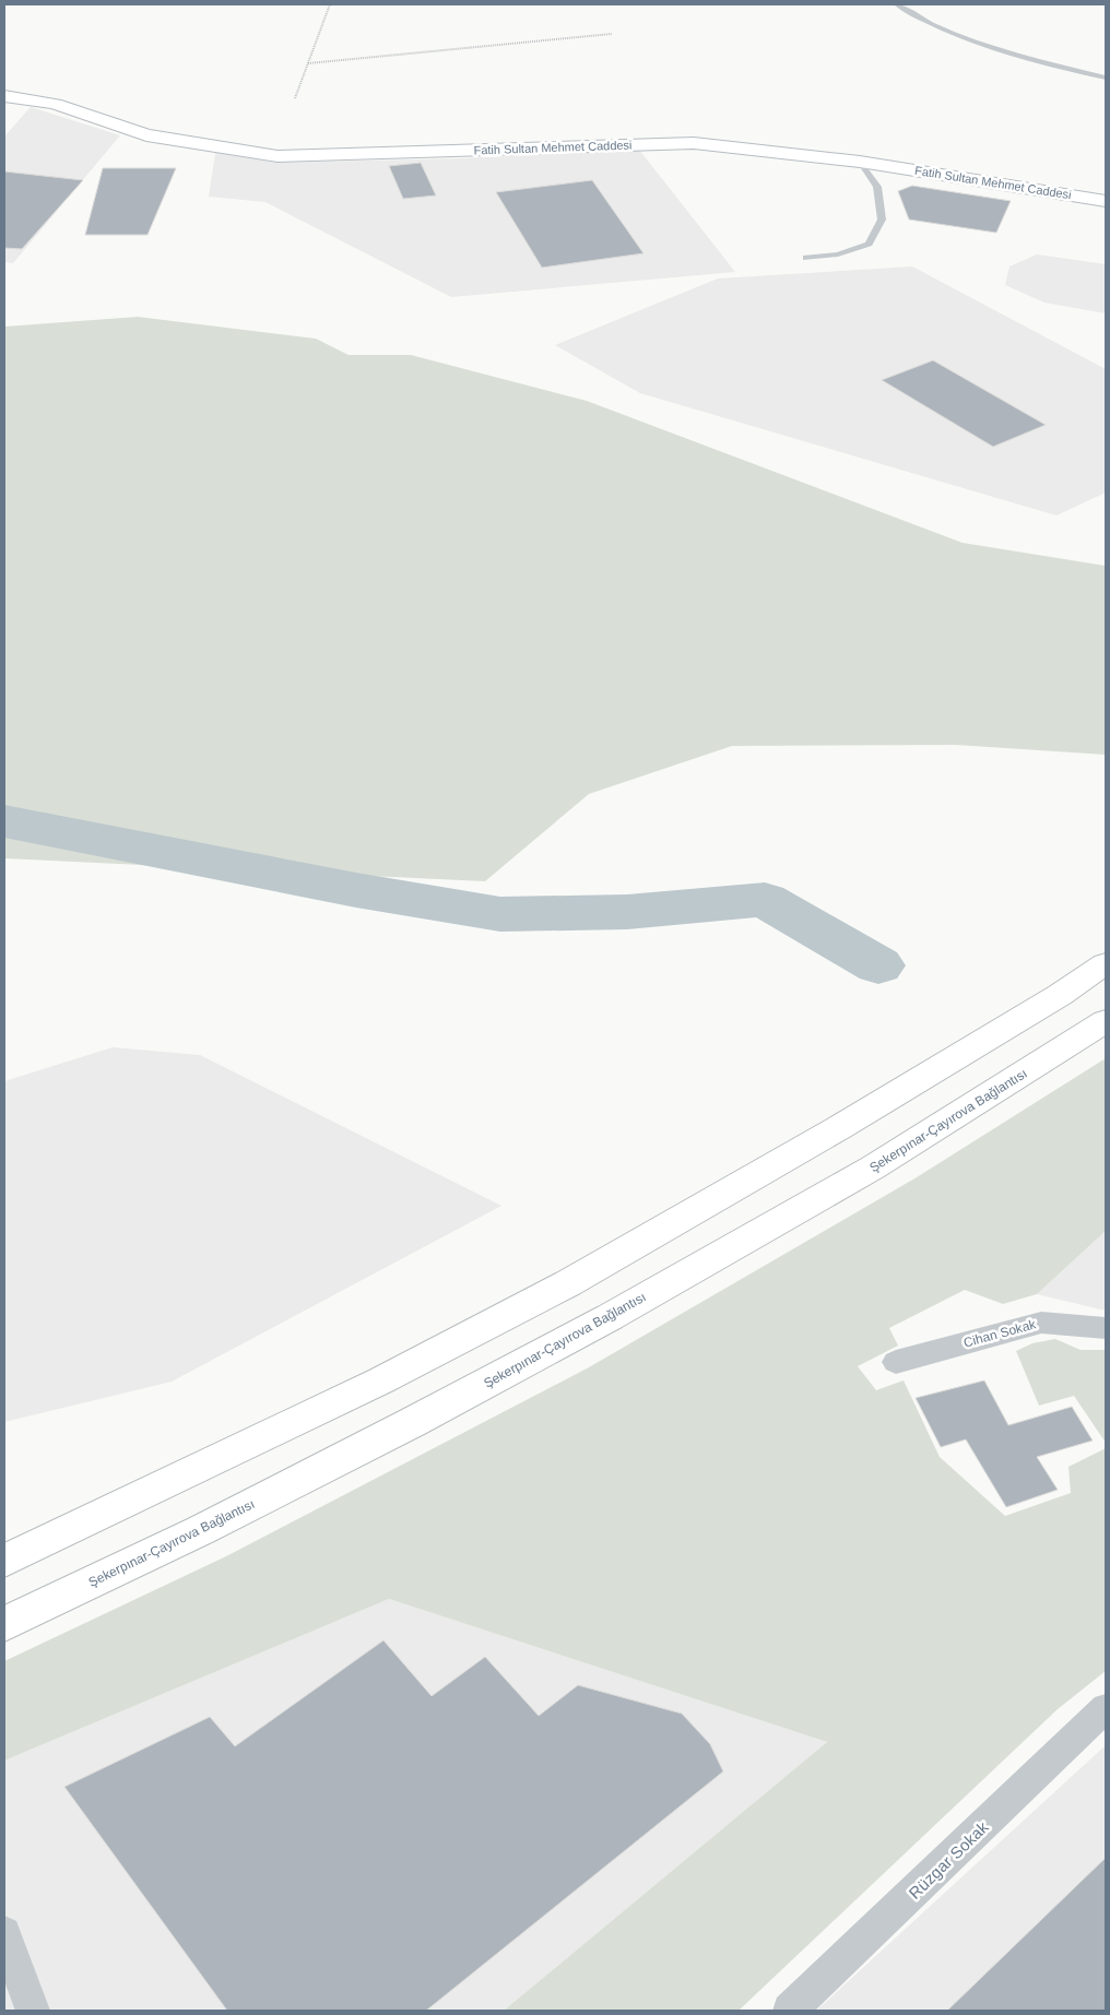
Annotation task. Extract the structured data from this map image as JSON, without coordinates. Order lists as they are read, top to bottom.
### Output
{
  "streets": {
    "main road": ["Fatih Sultan Mehmet Caddesi", "Şekerpınar-Çayırova Bağlantısı"],
    "street": ["Cihan Sokak", "Rüzgar Sokak"]
  }
}
